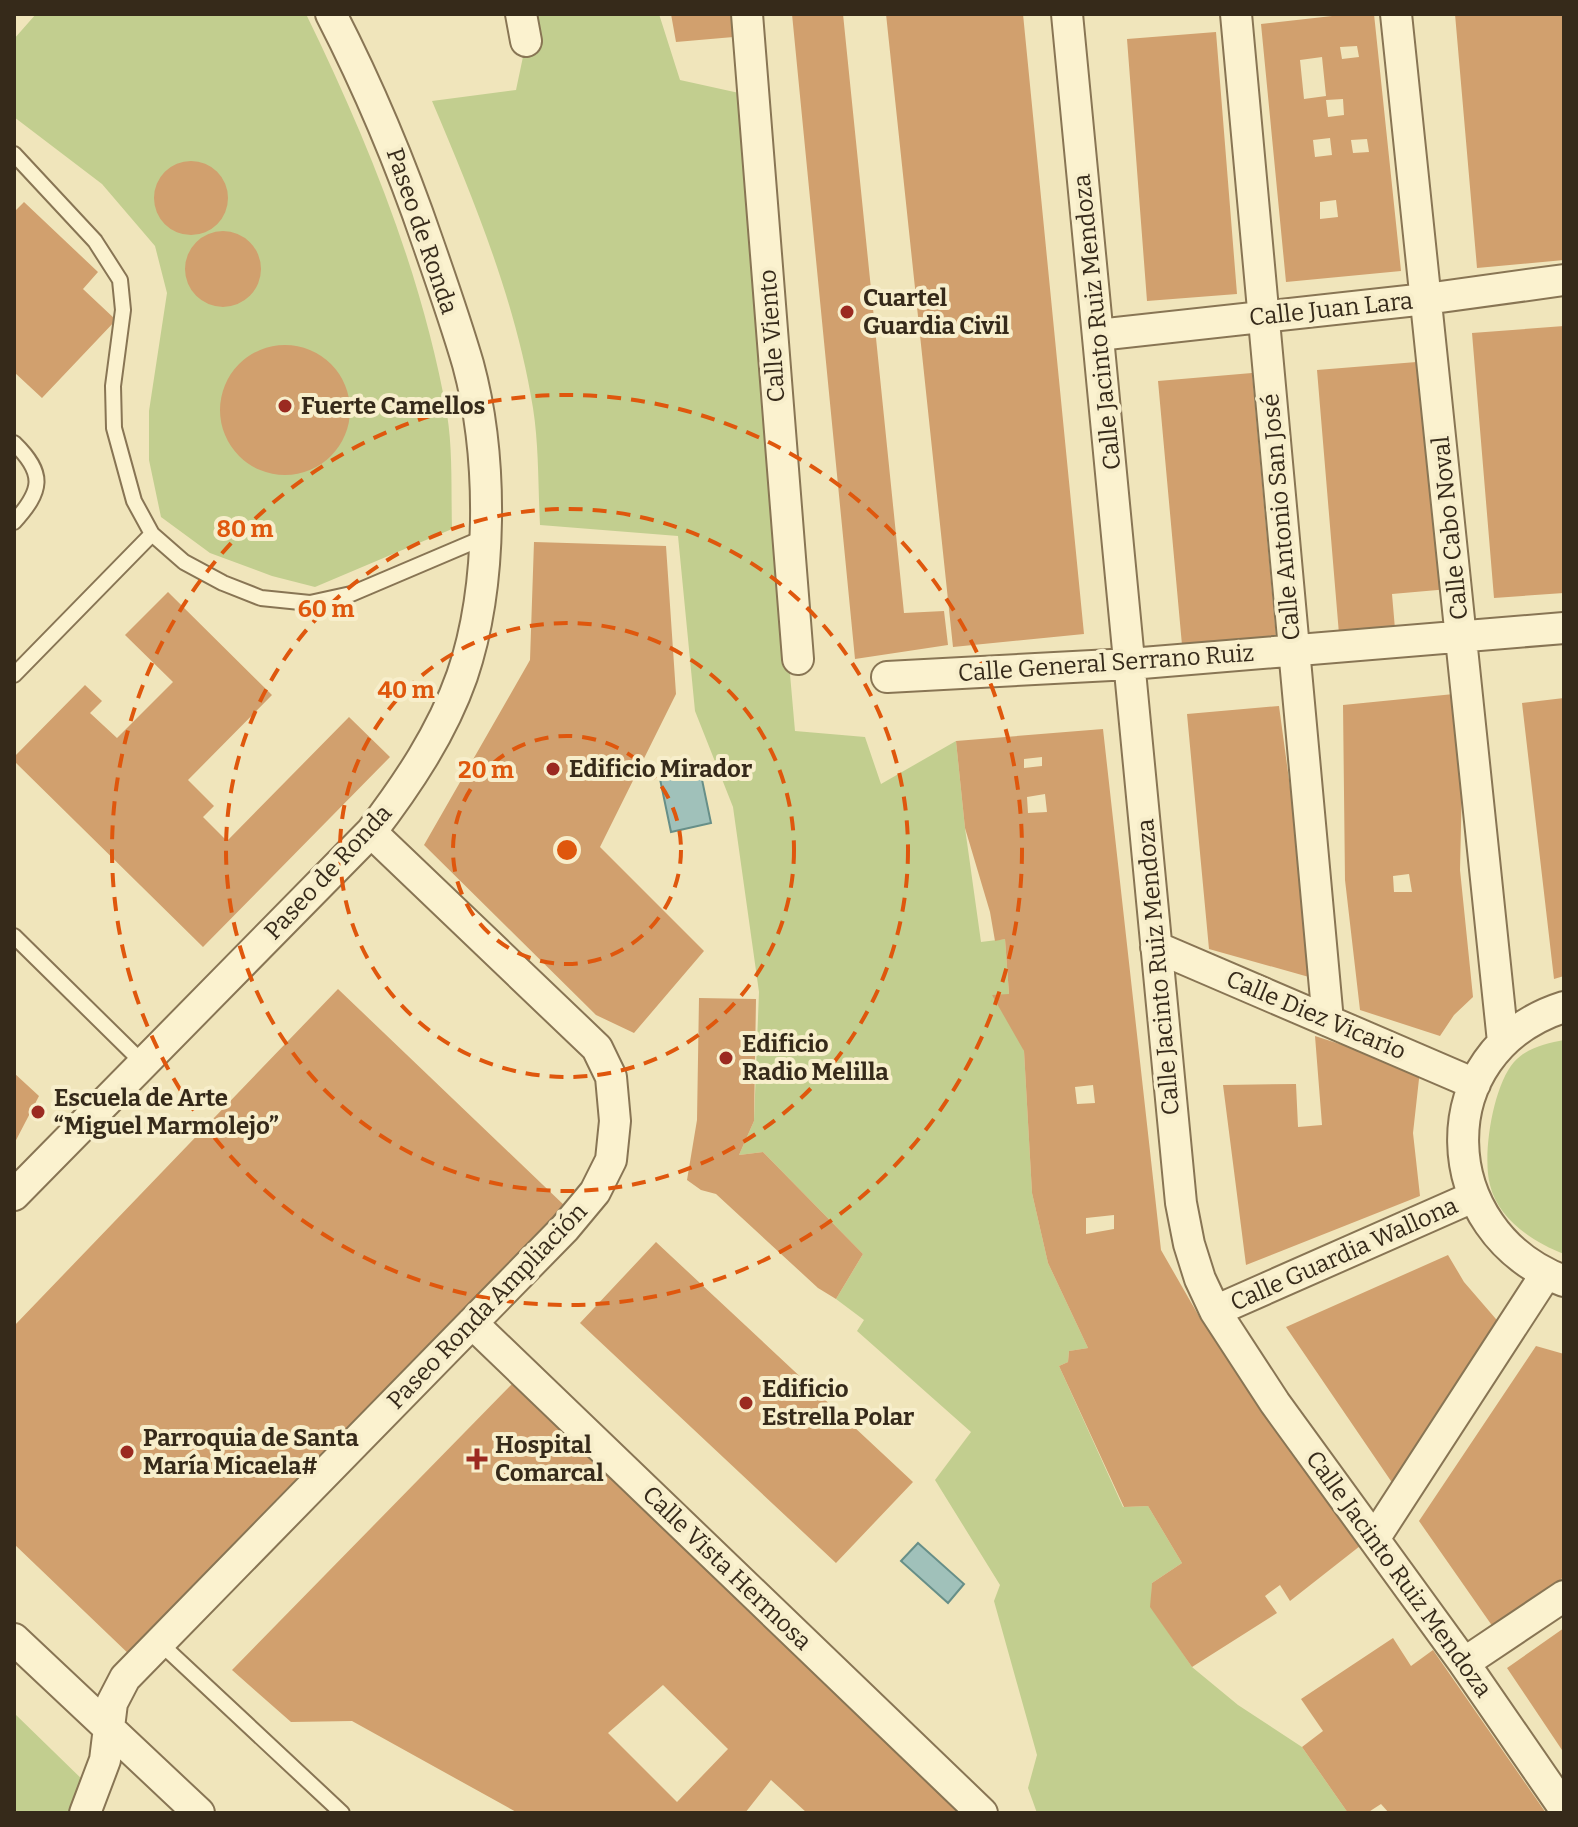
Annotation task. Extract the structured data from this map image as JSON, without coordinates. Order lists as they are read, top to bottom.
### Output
{
  "streets": {
    "street": [
      "Paseo de Ronda",
      "Calle Juan Lara",
      "Calle Jacinto Ruiz Mendoza",
      "Calle Viento",
      "Calle Antonio San José",
      "Calle Cabo Noval",
      "Calle General Serrano Ruiz",
      "Calle Diez Vicario",
      "Calle Guardia Wallona",
      "Paseo Ronda Ampliación",
      "Calle Vista Hermosa"
    ]
  },
  "crossings": [
    ["Paseo de Ronda", "Paseo Ronda Ampliación"],
    ["Calle Juan Lara", "Calle Jacinto Ruiz Mendoza"],
    ["Calle Juan Lara", "Calle Antonio San José"],
    ["Calle Juan Lara", "Calle Cabo Noval"],
    ["Calle Jacinto Ruiz Mendoza", "Calle General Serrano Ruiz"],
    ["Calle Jacinto Ruiz Mendoza", "Calle Diez Vicario"],
    ["Calle Jacinto Ruiz Mendoza", "Calle Guardia Wallona"],
    ["Calle Antonio San José", "Calle General Serrano Ruiz"],
    ["Calle Antonio San José", "Calle Diez Vicario"],
    ["Calle Cabo Noval", "Calle General Serrano Ruiz"],
    ["Paseo Ronda Ampliación", "Calle Vista Hermosa"]
  ],
  "places": {
    "other": [
      "Cuartel Guardia Civil",
      "Fuerte Camellos",
      "Edificio Mirador",
      "Edificio Radio Melilla",
      "Escuela de Arte “Miguel Marmolejo”",
      "Edificio Estrella Polar",
      "Parroquia de Santa María Micaela#"
    ],
    "health": ["Hospital Comarcal"]
  },
  "rings": [
    "80 m",
    "60 m",
    "40 m",
    "20 m"
  ]
}
